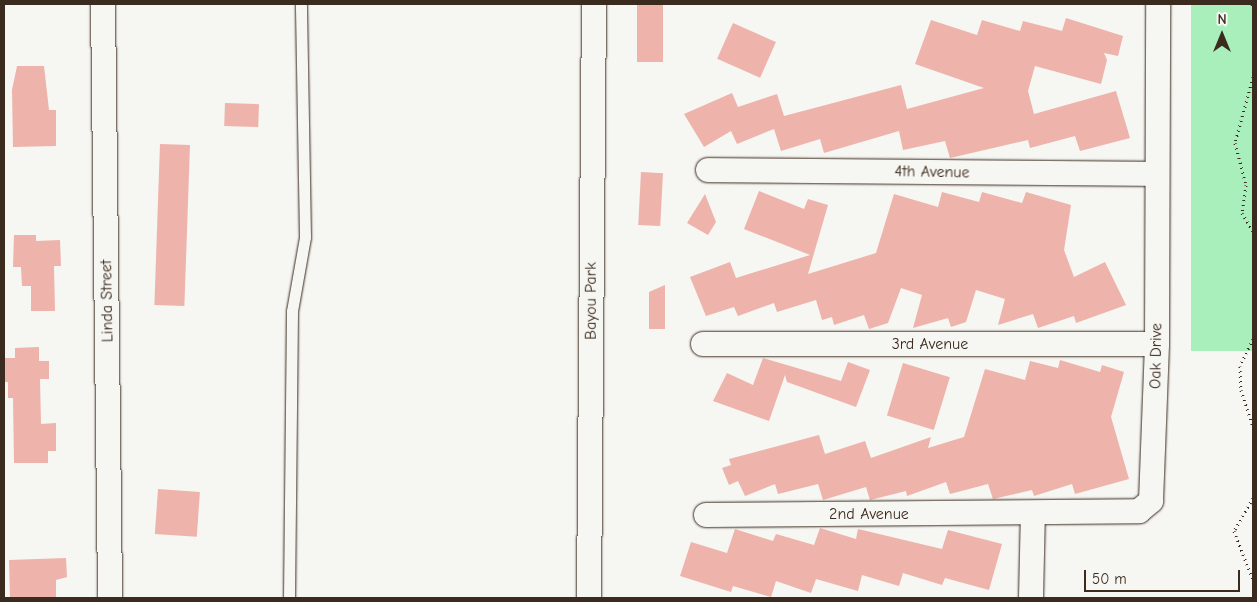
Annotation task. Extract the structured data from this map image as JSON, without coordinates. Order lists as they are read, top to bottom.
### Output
{
  "streets": {
    "street": [
      "4th Avenue",
      "Linda Street",
      "Bayou Park",
      "3rd Avenue",
      "Oak Drive",
      "2nd Avenue"
    ]
  },
  "crossings": [
    ["4th Avenue", "Oak Drive"],
    ["3rd Avenue", "Oak Drive"],
    ["Oak Drive", "2nd Avenue"]
  ],
  "scale_bar": "50 m",
  "north": "top"
}
